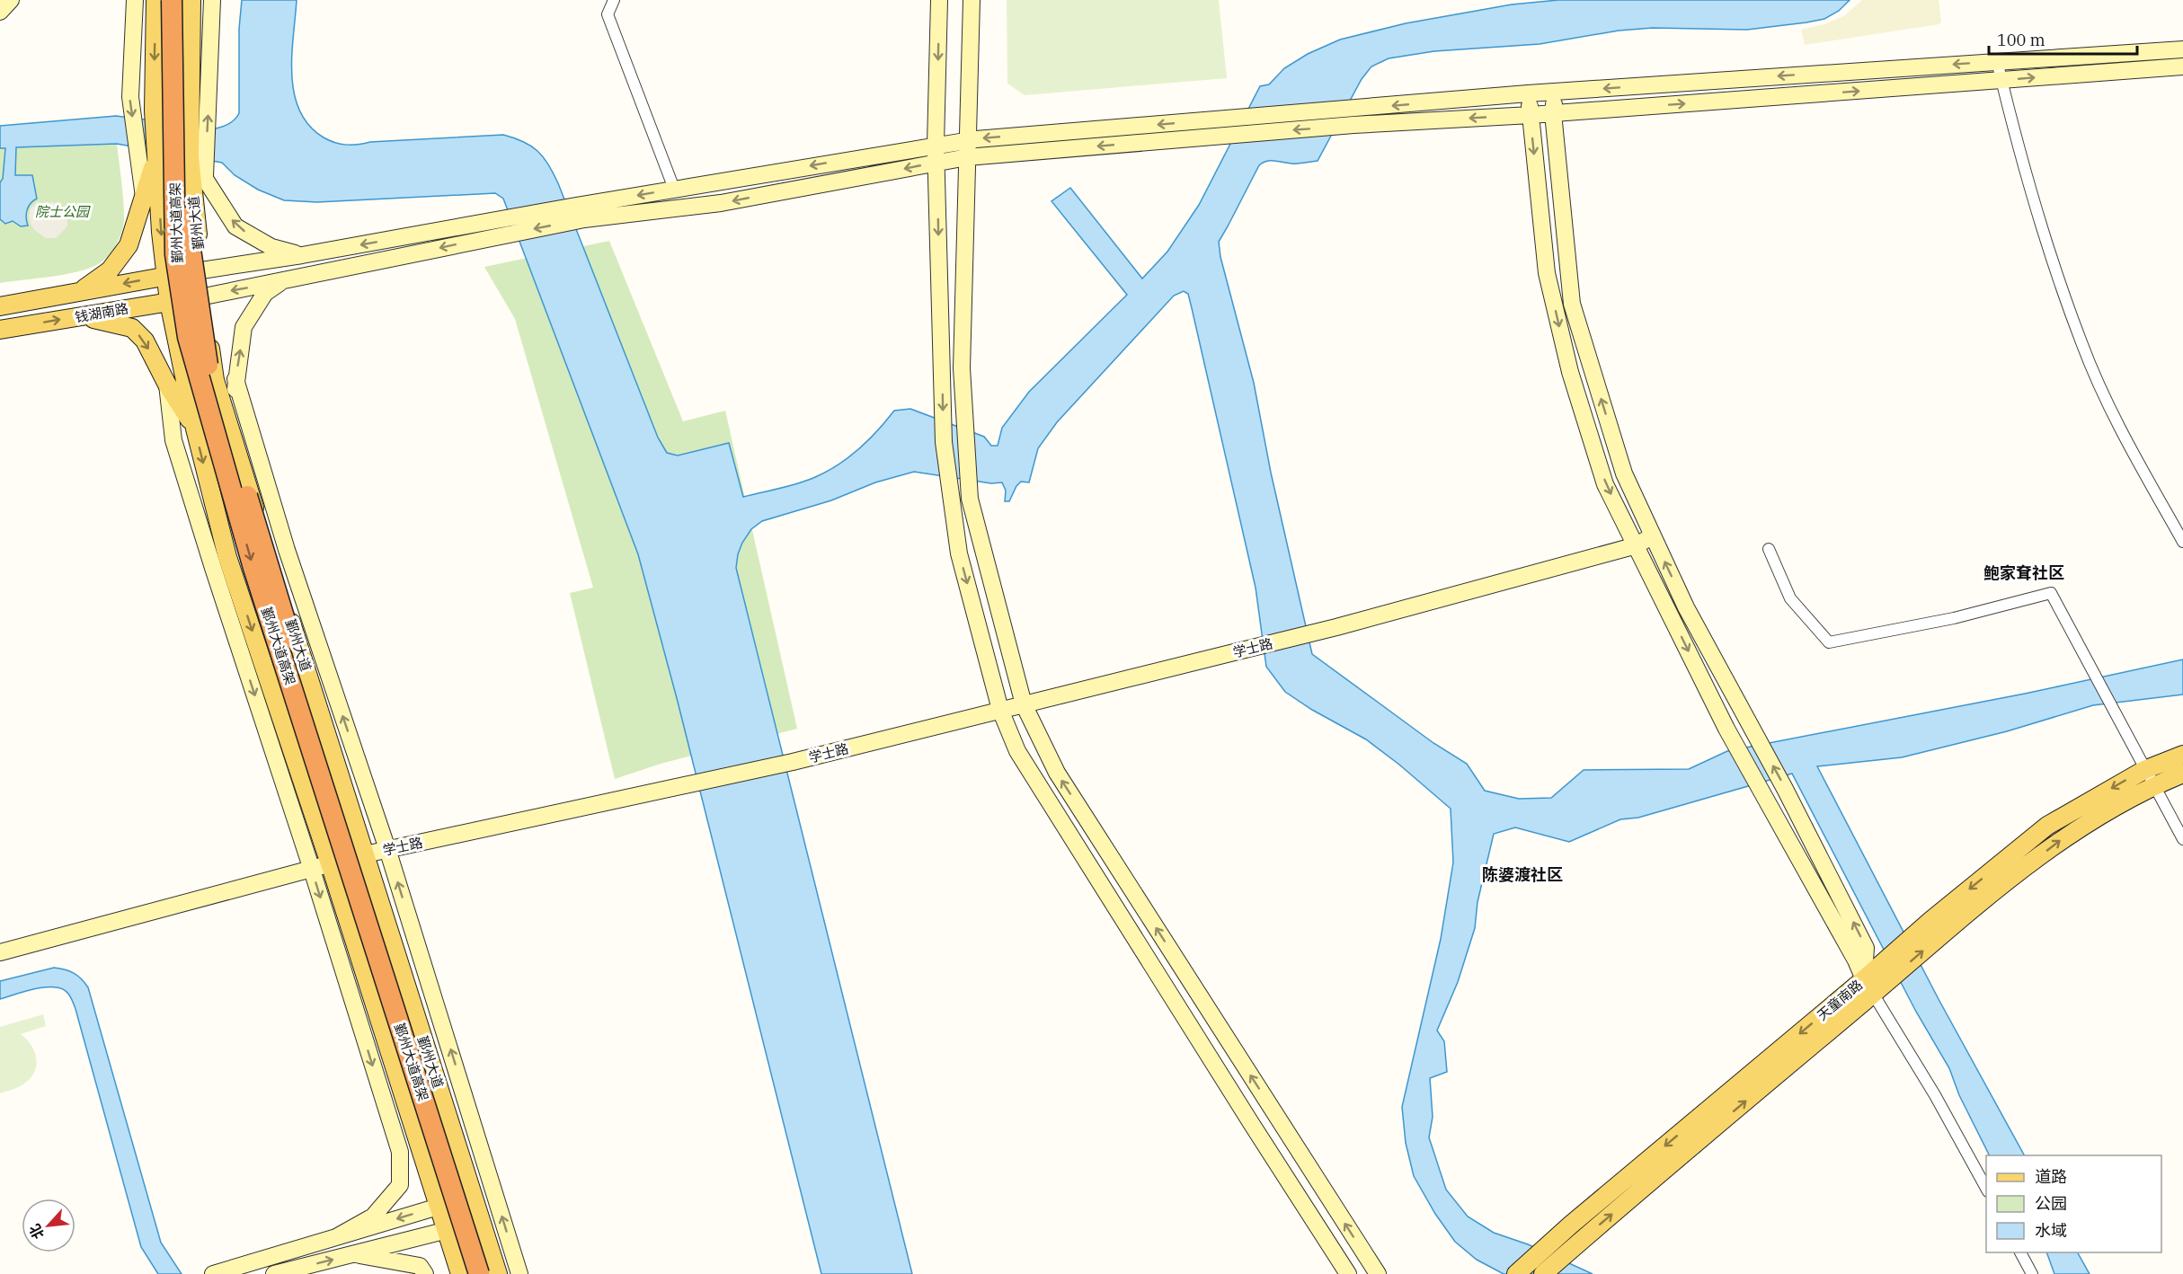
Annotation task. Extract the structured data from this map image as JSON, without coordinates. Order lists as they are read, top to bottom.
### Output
{
  "streets": {
    "highway": ["鄞州大道高架"],
    "main road": ["鄞州大道", "钱湖南路", "天童南路"],
    "street": ["学士路"]
  },
  "crossings": [
    ["鄞州大道", "钱湖南路"],
    ["鄞州大道", "学士路"]
  ],
  "districts": ["鲍家耷社区", "陈婆渡社区"],
  "parks": ["院士公园"],
  "legend": ["道路", "公园", "水域"],
  "scale_bar": "100 m",
  "north": "bottom left"
}
